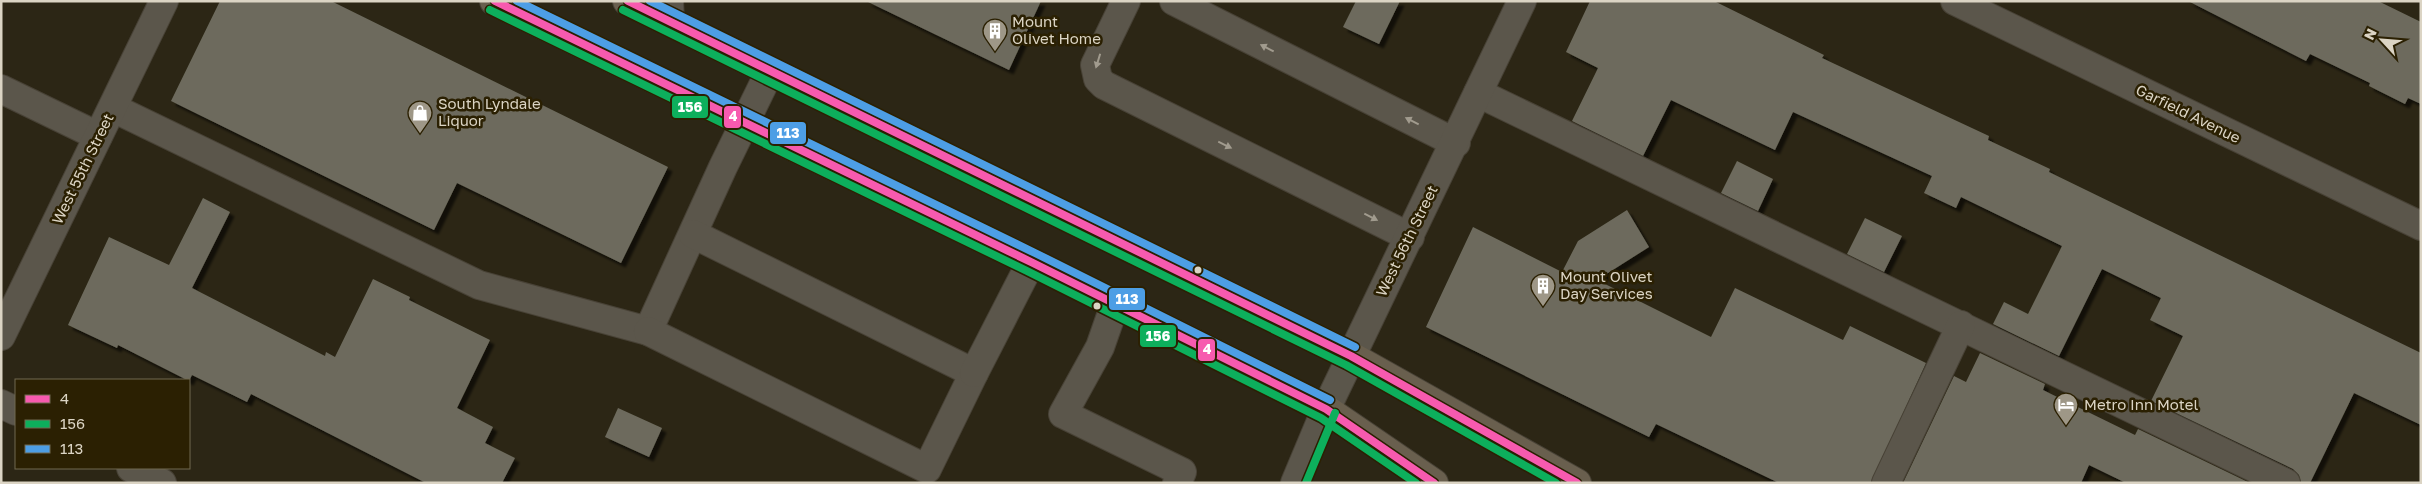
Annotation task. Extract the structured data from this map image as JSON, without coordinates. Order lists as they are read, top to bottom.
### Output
{
  "streets": {
    "street": ["Garfield Avenue", "West 55th Street", "West 56th Street"]
  },
  "places": {
    "building": ["Mount Olivet Home", "Mount Olivet Day Services"],
    "shop": ["South Lyndale Liquor"],
    "hotel": ["Metro Inn Motel"]
  },
  "lines": ["transit line 4", "transit line 113", "transit line 156"],
  "legend": ["4", "156", "113"],
  "north": "top left"
}
